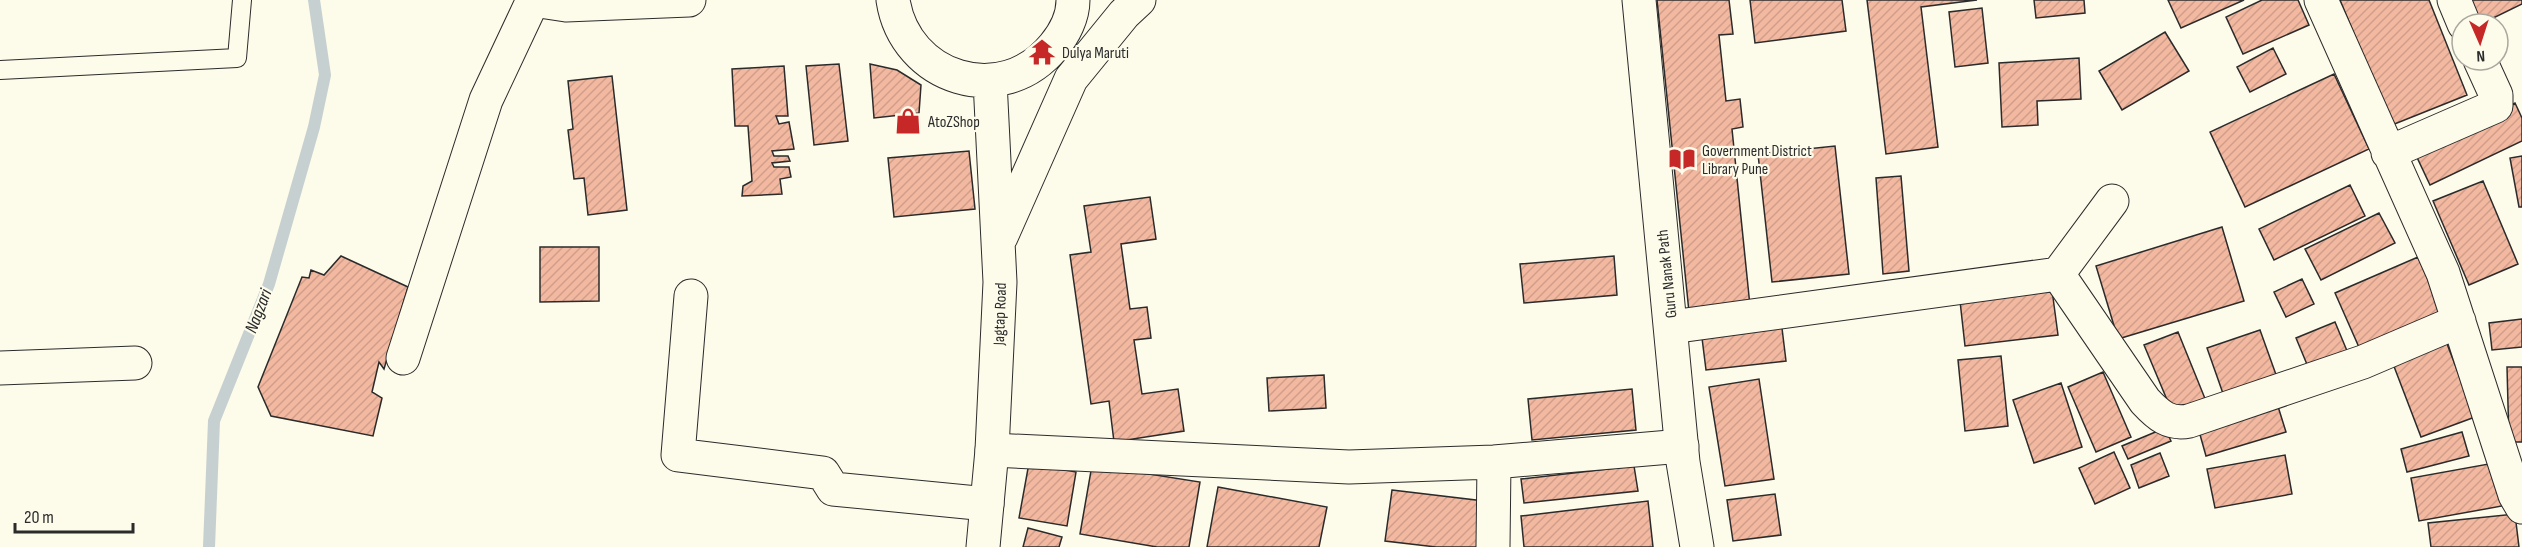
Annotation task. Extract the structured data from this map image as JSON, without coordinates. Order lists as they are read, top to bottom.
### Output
{
  "streets": {
    "street": ["Guru Nanak Path", "Jagtap Road"]
  },
  "water": ["Nagzari"],
  "places": {
    "temple": ["Dulya Maruti"],
    "shop": ["AtoZShop"],
    "library": ["Government District Library Pune"]
  },
  "scale_bar": "20 m",
  "north": "bottom"
}
